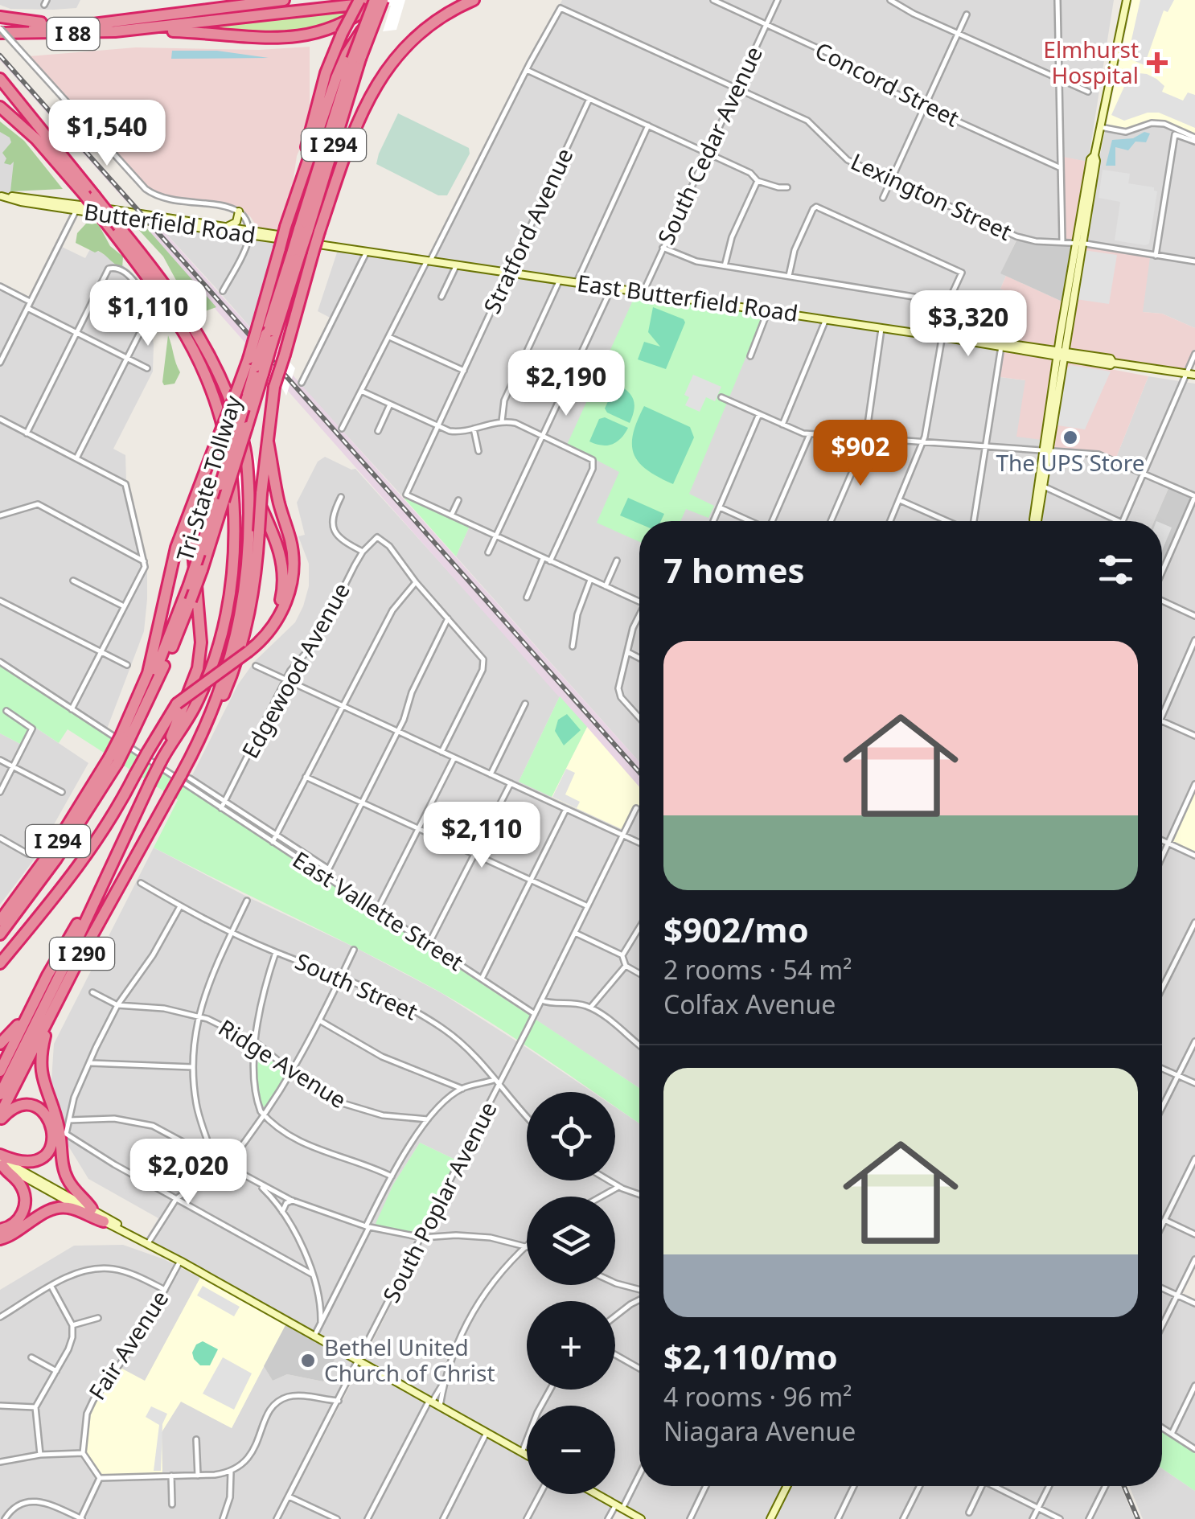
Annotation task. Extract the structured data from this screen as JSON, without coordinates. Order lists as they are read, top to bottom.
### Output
{
  "streets": {
    "highway": [
      "I 88",
      "I 294",
      "Tri-State Tollway",
      "I 290"
    ],
    "main road": ["Butterfield Road", "East Butterfield Road"],
    "street": [
      "Concord Street",
      "South Cedar Avenue",
      "Lexington Street",
      "Stratford Avenue",
      "Edgewood Avenue",
      "East Vallette Street",
      "South Street",
      "Ridge Avenue",
      "South Poplar Avenue",
      "Fair Avenue"
    ]
  },
  "crossings": [
    ["I 88", "Tri-State Tollway"],
    ["Concord Street", "South Cedar Avenue"],
    ["South Cedar Avenue", "Lexington Street"],
    ["South Cedar Avenue", "East Butterfield Road"],
    ["Butterfield Road", "East Butterfield Road"],
    ["Butterfield Road", "I 290"],
    ["Stratford Avenue", "East Butterfield Road"],
    ["Edgewood Avenue", "East Vallette Street"],
    ["East Vallette Street", "I 290"],
    ["East Vallette Street", "South Poplar Avenue"],
    ["South Street", "South Poplar Avenue"]
  ],
  "places": {
    "health": ["Elmhurst Hospital"],
    "other": ["The UPS Store", "Bethel United Church of Christ"]
  },
  "page": {
    "price": [
      "$1,540",
      "$1,110",
      "$3,320",
      "$2,190",
      "$902",
      "$2,110",
      "$2,020"
    ],
    "heading": "7 homes",
    "list": [
      {
        "name": "$902/mo",
        "note": "2 rooms · 54 m² · Colfax Avenue"
      },
      {
        "name": "$2,110/mo",
        "note": "4 rooms · 96 m² · Niagara Avenue"
      }
    ],
    "map_buttons": ["+", "−"]
  }
}
